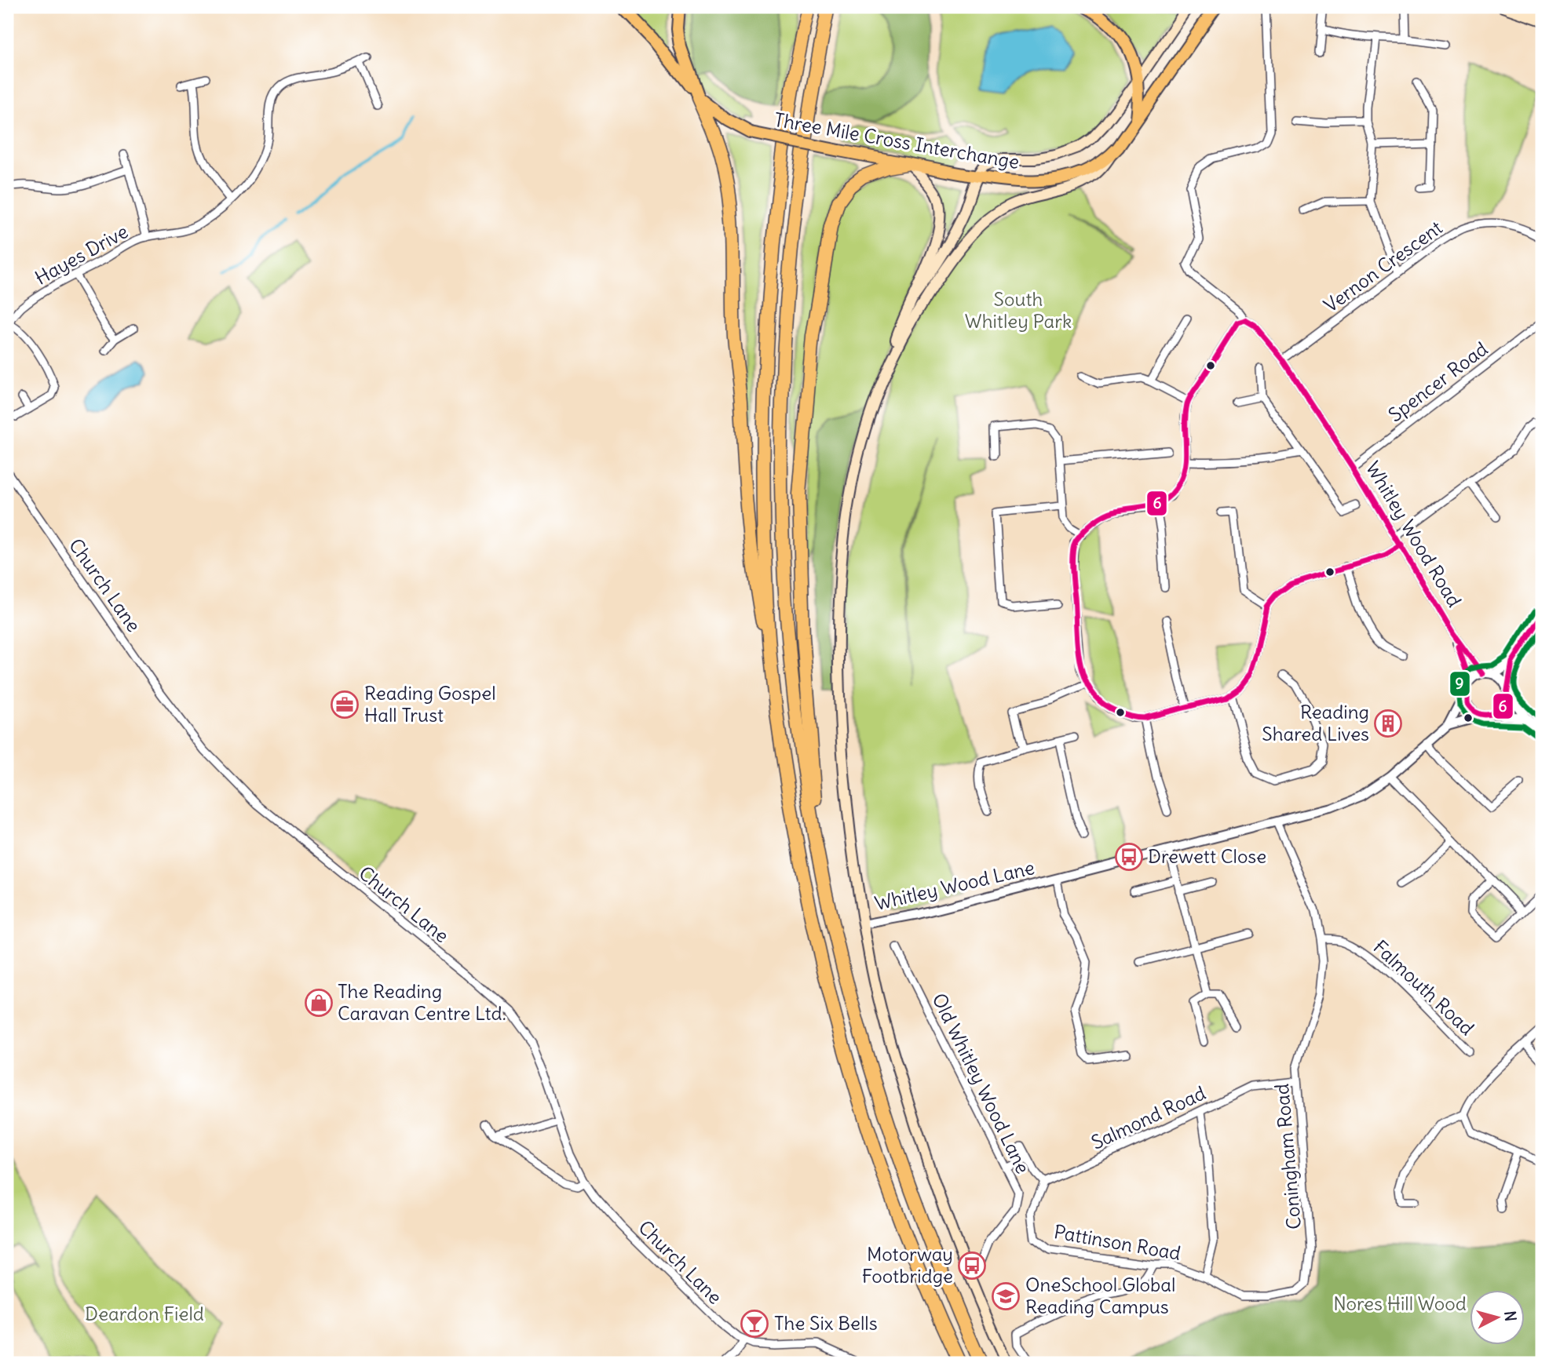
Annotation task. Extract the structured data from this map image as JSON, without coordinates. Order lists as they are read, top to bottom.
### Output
{
  "streets": {
    "highway": ["Three Mile Cross Interchange"],
    "main road": ["Whitley Wood Lane"],
    "street": [
      "Hayes Drive",
      "Vernon Crescent",
      "Spencer Road",
      "Whitley Wood Road",
      "Church Lane",
      "Falmouth Road",
      "Old Whitley Wood Lane",
      "Salmond Road",
      "Coningham Road",
      "Pattinson Road"
    ]
  },
  "crossings": [
    ["Vernon Crescent", "Whitley Wood Road"],
    ["Spencer Road", "Whitley Wood Road"],
    ["Whitley Wood Road", "Whitley Wood Lane"],
    ["Falmouth Road", "Coningham Road"],
    ["Salmond Road", "Coningham Road"],
    ["Salmond Road", "Pattinson Road"],
    ["Coningham Road", "Pattinson Road"]
  ],
  "parks": ["South Whitley Park", "Nores Hill Wood", "Deardon Field"],
  "places": {
    "office": ["Reading Gospel Hall Trust"],
    "building": ["Reading Shared Lives"],
    "bus stop": ["Drewett Close", "Motorway Footbridge"],
    "shop": ["The Reading Caravan Centre Ltd."],
    "school or university": ["OneSchool Global Reading Campus"],
    "bar": ["The Six Bells"]
  },
  "lines": ["transit line 6", "transit line 9"],
  "north": "right"
}
